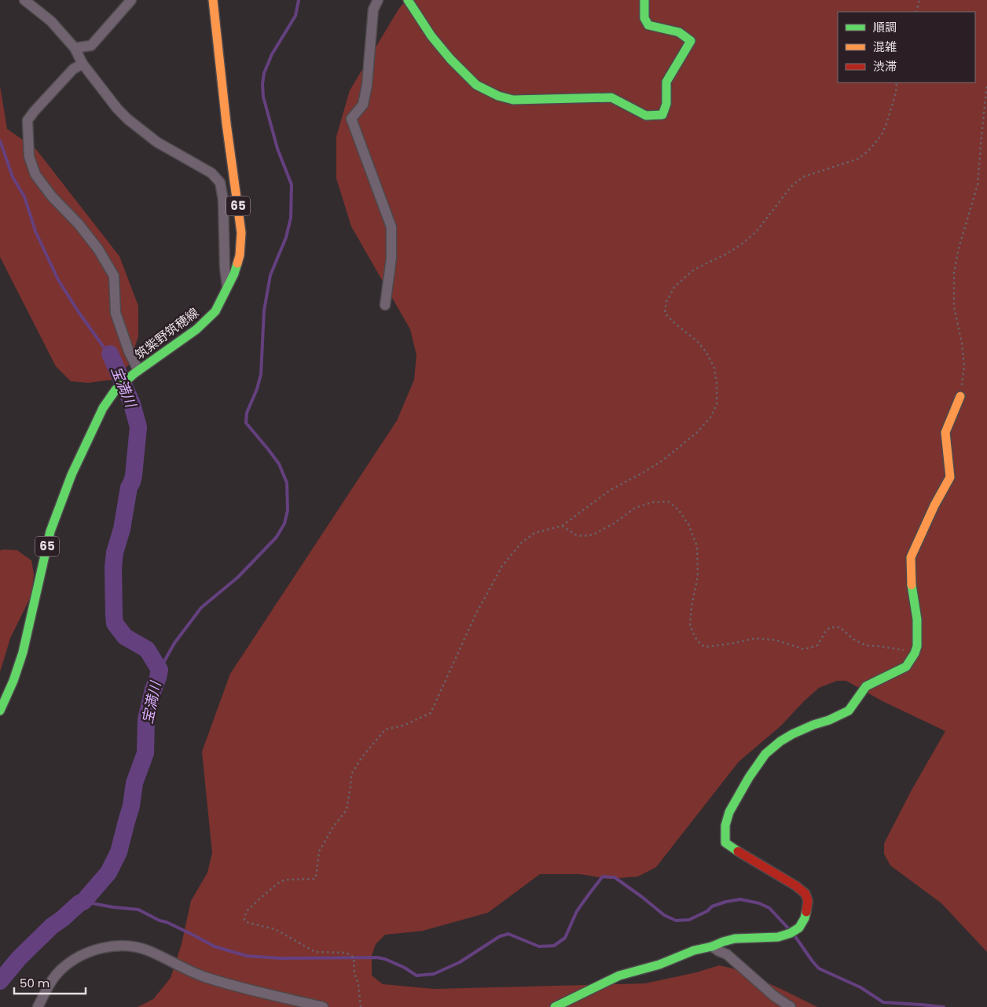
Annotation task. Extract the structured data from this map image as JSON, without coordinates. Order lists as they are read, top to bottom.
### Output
{
  "streets": {
    "street": ["65", "筑紫野筑穂線"]
  },
  "water": ["宝満川"],
  "legend": ["順調", "混雑", "渋滞"],
  "scale_bar": "50 m"
}
